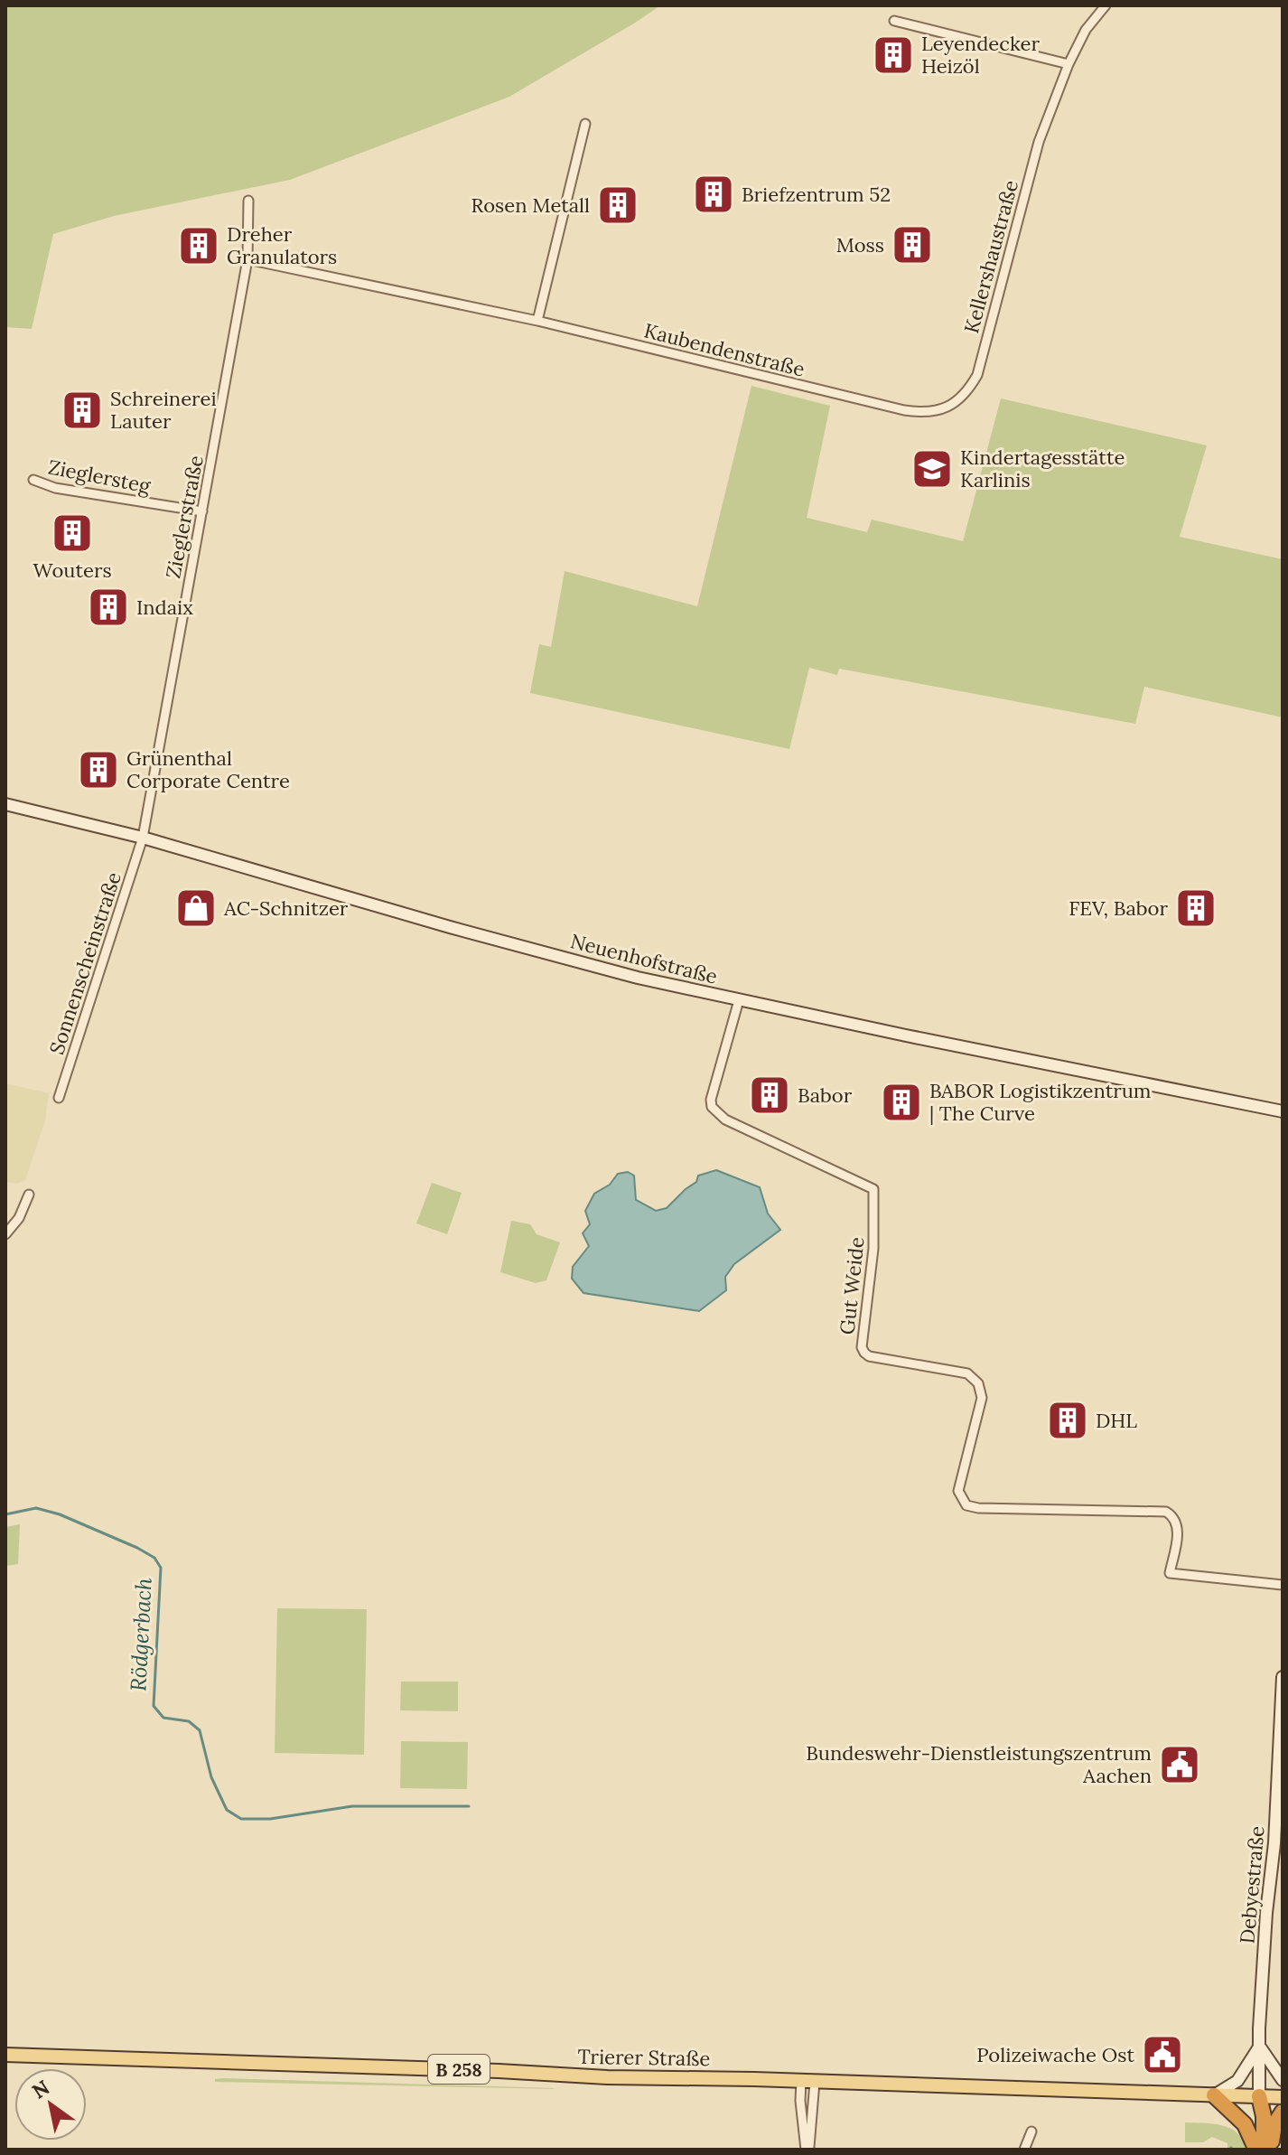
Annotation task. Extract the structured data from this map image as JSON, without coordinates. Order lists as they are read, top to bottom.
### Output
{
  "streets": {
    "main road": ["Trierer Straße", "B 258"],
    "street": [
      "Kellershaustraße",
      "Kaubendenstraße",
      "Zieglersteg",
      "Zieglerstraße",
      "Neuenhofstraße",
      "Sonnenscheinstraße",
      "Gut Weide",
      "Debyestraße"
    ]
  },
  "crossings": [
    ["Kellershaustraße", "Kaubendenstraße"],
    ["Kaubendenstraße", "Zieglerstraße"],
    ["Zieglersteg", "Zieglerstraße"],
    ["Zieglerstraße", "Neuenhofstraße"],
    ["Zieglerstraße", "Sonnenscheinstraße"],
    ["Neuenhofstraße", "Sonnenscheinstraße"],
    ["Neuenhofstraße", "Gut Weide"],
    ["Debyestraße", "Trierer Straße"]
  ],
  "water": ["Rödgerbach"],
  "places": {
    "building": [
      "Leyendecker Heizöl",
      "Briefzentrum 52",
      "Rosen Metall",
      "Moss",
      "Dreher Granulators",
      "Schreinerei Lauter",
      "Wouters",
      "Indaix",
      "Grünenthal Corporate Centre",
      "FEV, Babor",
      "Babor",
      "BABOR Logistikzentrum | The Curve",
      "DHL"
    ],
    "school or university": ["Kindertagesstätte Karlinis"],
    "shop": ["AC-Schnitzer"],
    "public building": ["Bundeswehr-Dienstleistungszentrum Aachen", "Polizeiwache Ost"]
  },
  "north": "top left"
}
